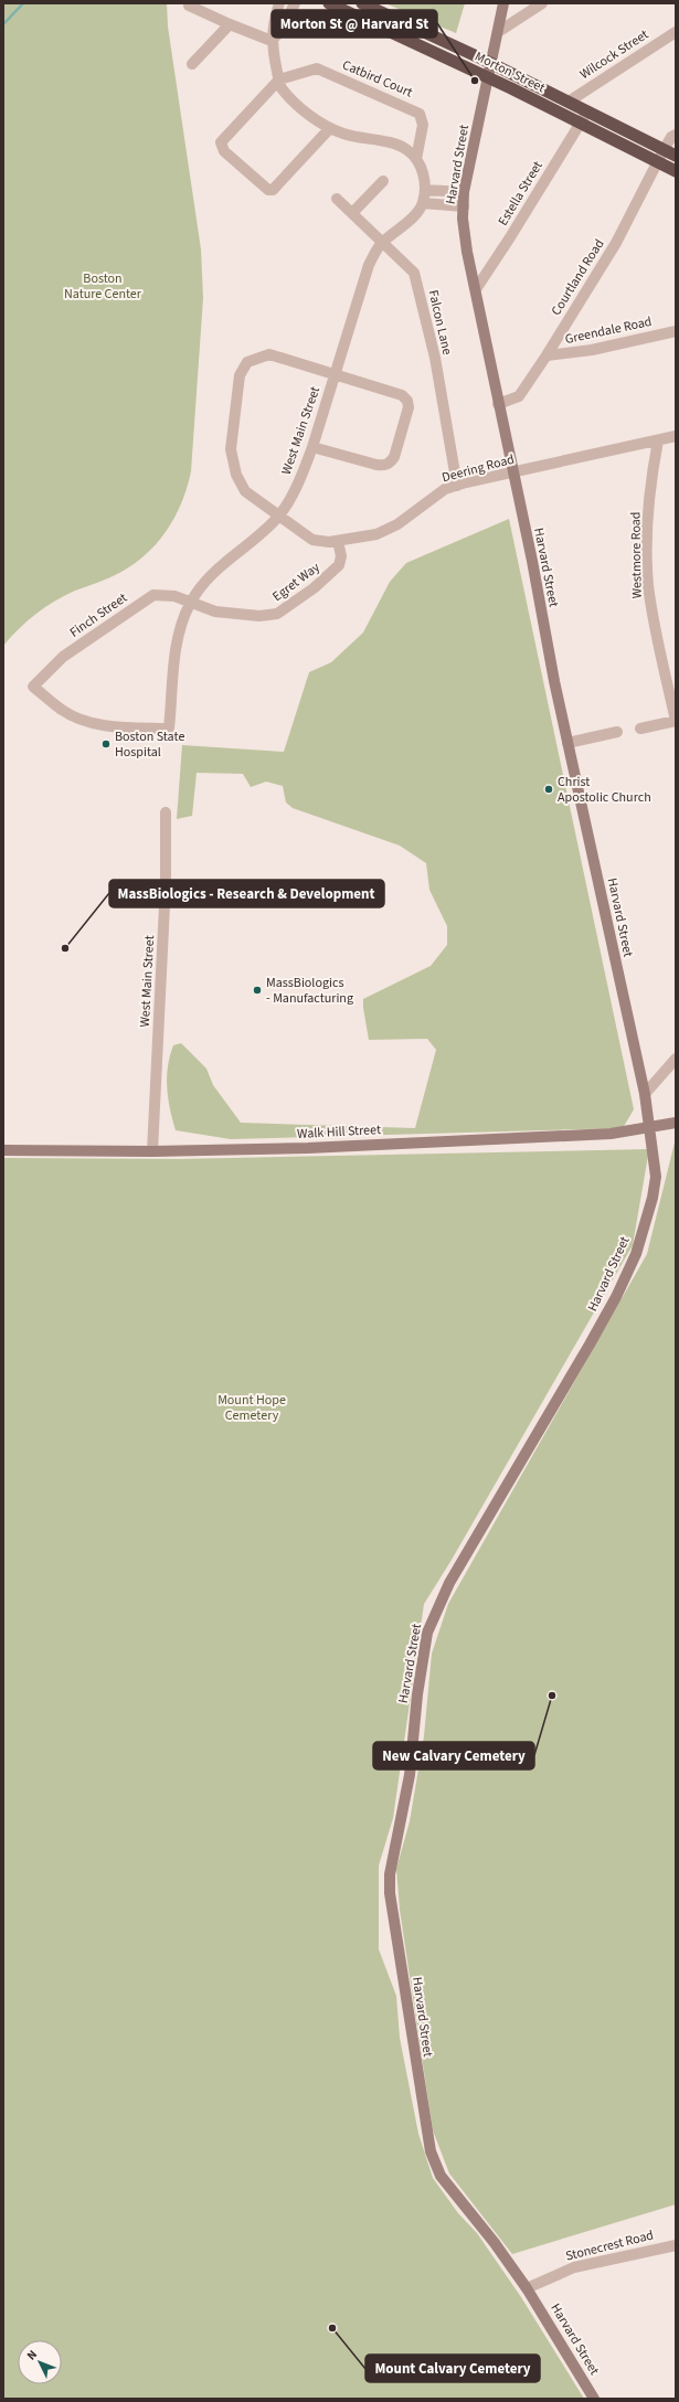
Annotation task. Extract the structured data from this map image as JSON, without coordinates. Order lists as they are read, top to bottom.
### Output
{
  "streets": {
    "highway": ["Morton Street"],
    "main road": ["Harvard Street", "Walk Hill Street"],
    "street": [
      "Wilcock Street",
      "Catbird Court",
      "Estella Street",
      "Courtland Road",
      "Falcon Lane",
      "Greendale Road",
      "West Main Street",
      "Deering Road",
      "Westmore Road",
      "Egret Way",
      "Finch Street",
      "Stonecrest Road"
    ]
  },
  "crossings": [
    ["Wilcock Street", "Morton Street"],
    ["Morton Street", "Harvard Street"],
    ["Morton Street", "Estella Street"],
    ["Morton Street", "Courtland Road"],
    ["Harvard Street", "Estella Street"],
    ["Harvard Street", "Courtland Road"],
    ["Harvard Street", "Deering Road"],
    ["Harvard Street", "Walk Hill Street"],
    ["Harvard Street", "Stonecrest Road"],
    ["Courtland Road", "Greendale Road"],
    ["Falcon Lane", "West Main Street"],
    ["Falcon Lane", "Deering Road"],
    ["West Main Street", "Deering Road"],
    ["West Main Street", "Egret Way"],
    ["West Main Street", "Finch Street"],
    ["West Main Street", "Walk Hill Street"],
    ["Deering Road", "Westmore Road"],
    ["Deering Road", "Egret Way"],
    ["Egret Way", "Finch Street"]
  ],
  "parks": ["Boston Nature Center", "Mount Hope Cemetery"],
  "places": [
    "Morton St @ Harvard St",
    "Boston State Hospital",
    "Christ Apostolic Church",
    "MassBiologics - Research & Development",
    "MassBiologics - Manufacturing",
    "New Calvary Cemetery",
    "Mount Calvary Cemetery"
  ],
  "north": "top left"
}
